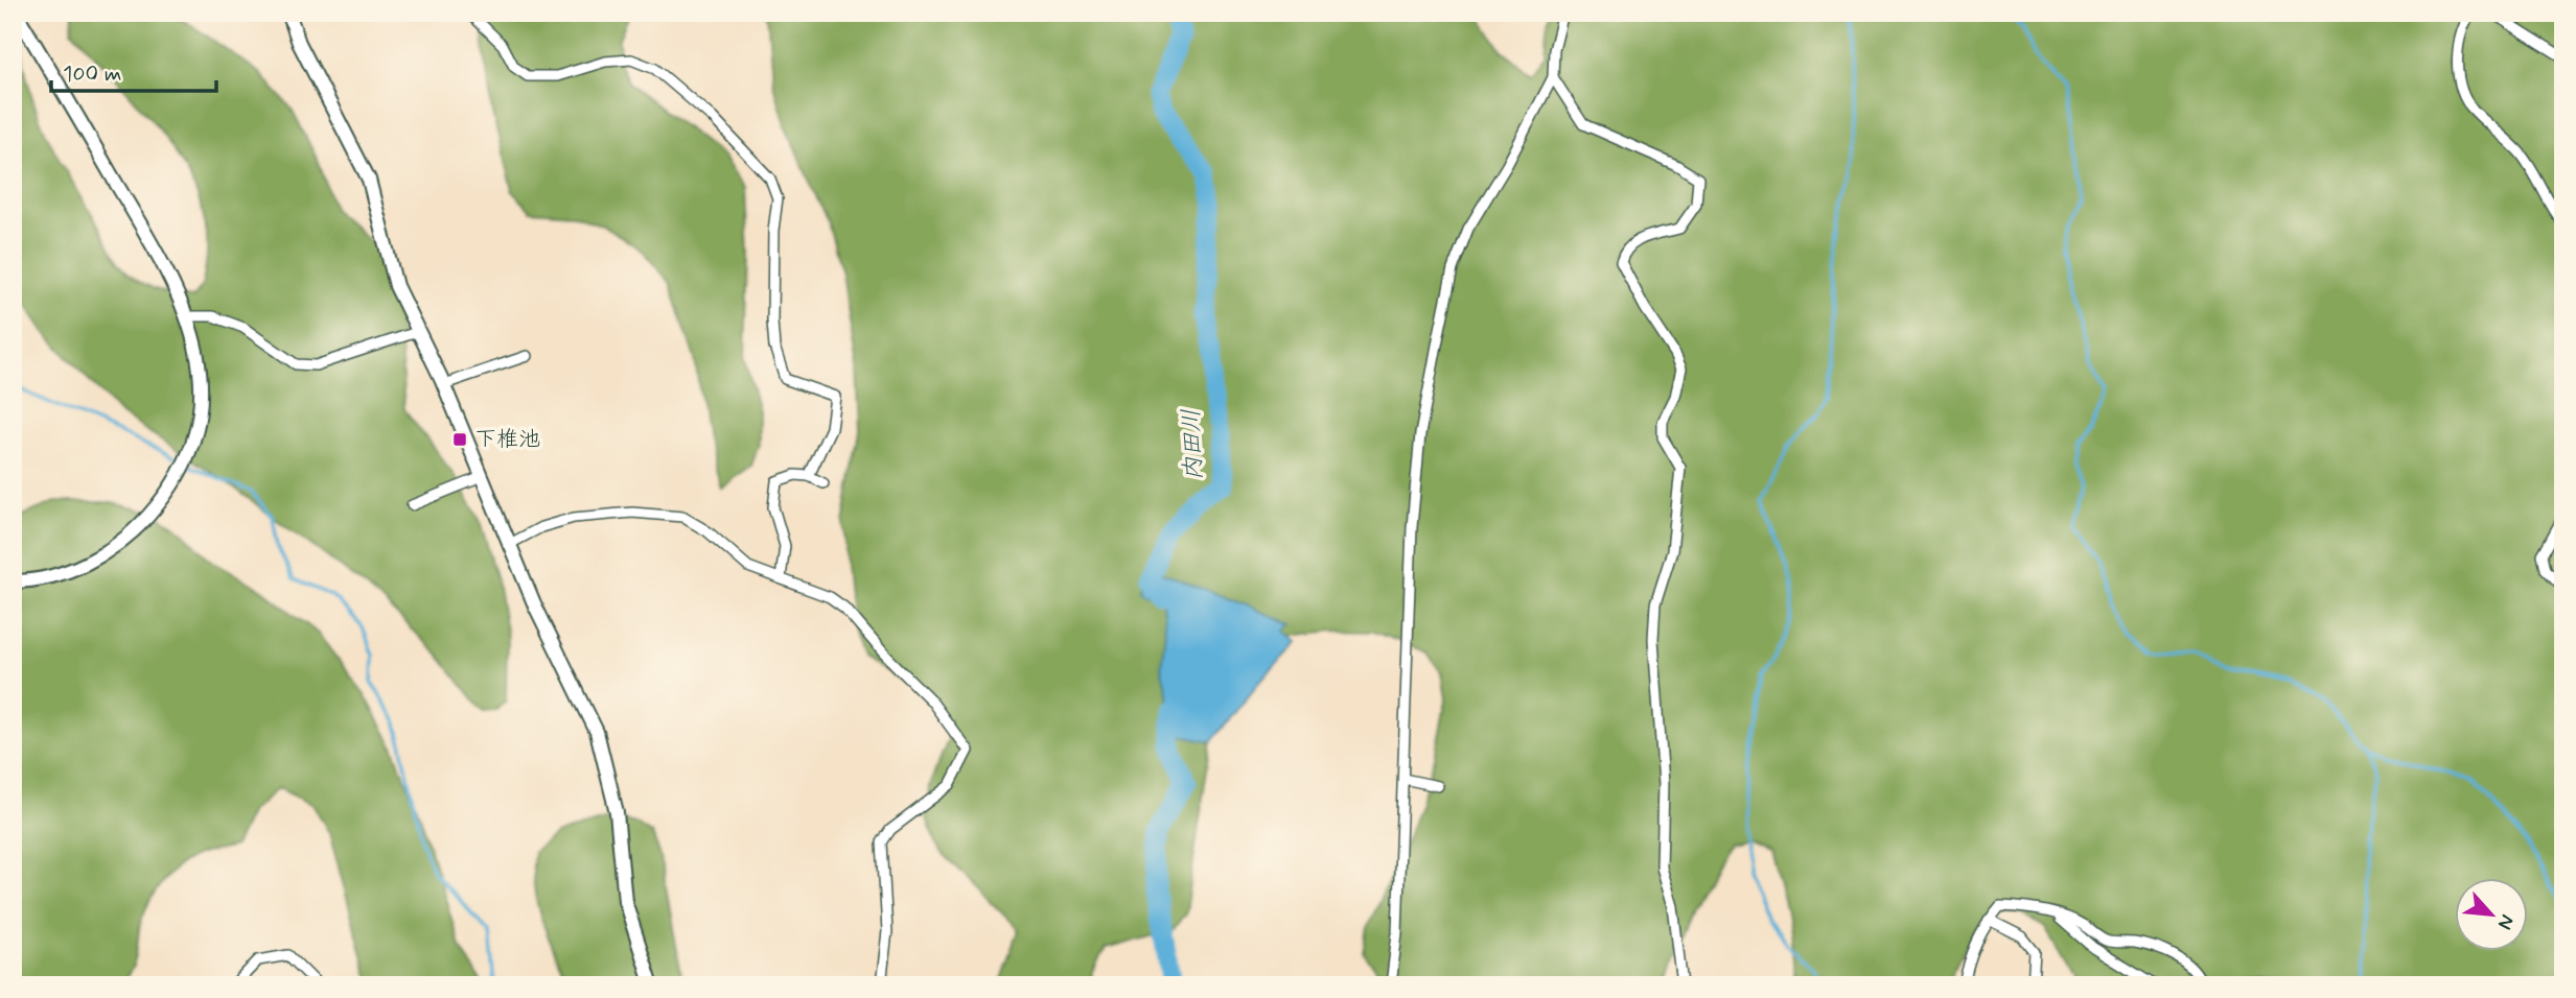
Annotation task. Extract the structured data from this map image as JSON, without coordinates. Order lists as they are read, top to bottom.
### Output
{
  "water": ["内田川"],
  "places": {
    "transit": ["下椎池"]
  },
  "scale_bar": "100 m",
  "north": "bottom right"
}
